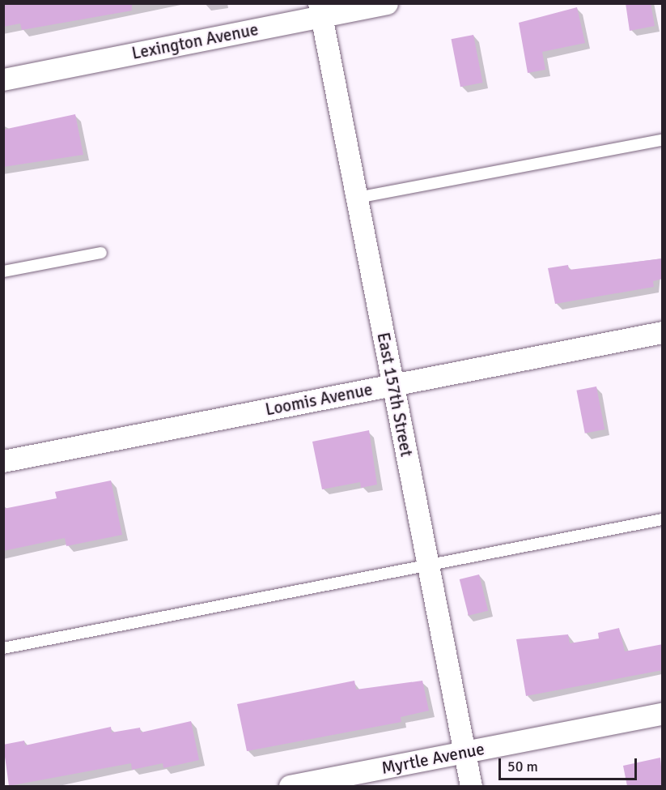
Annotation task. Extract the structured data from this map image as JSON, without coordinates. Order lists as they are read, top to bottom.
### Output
{
  "streets": {
    "street": [
      "Lexington Avenue",
      "East 157th Street",
      "Loomis Avenue",
      "Myrtle Avenue"
    ]
  },
  "crossings": [
    ["Lexington Avenue", "East 157th Street"],
    ["East 157th Street", "Loomis Avenue"],
    ["East 157th Street", "Myrtle Avenue"]
  ],
  "scale_bar": "50 m"
}
